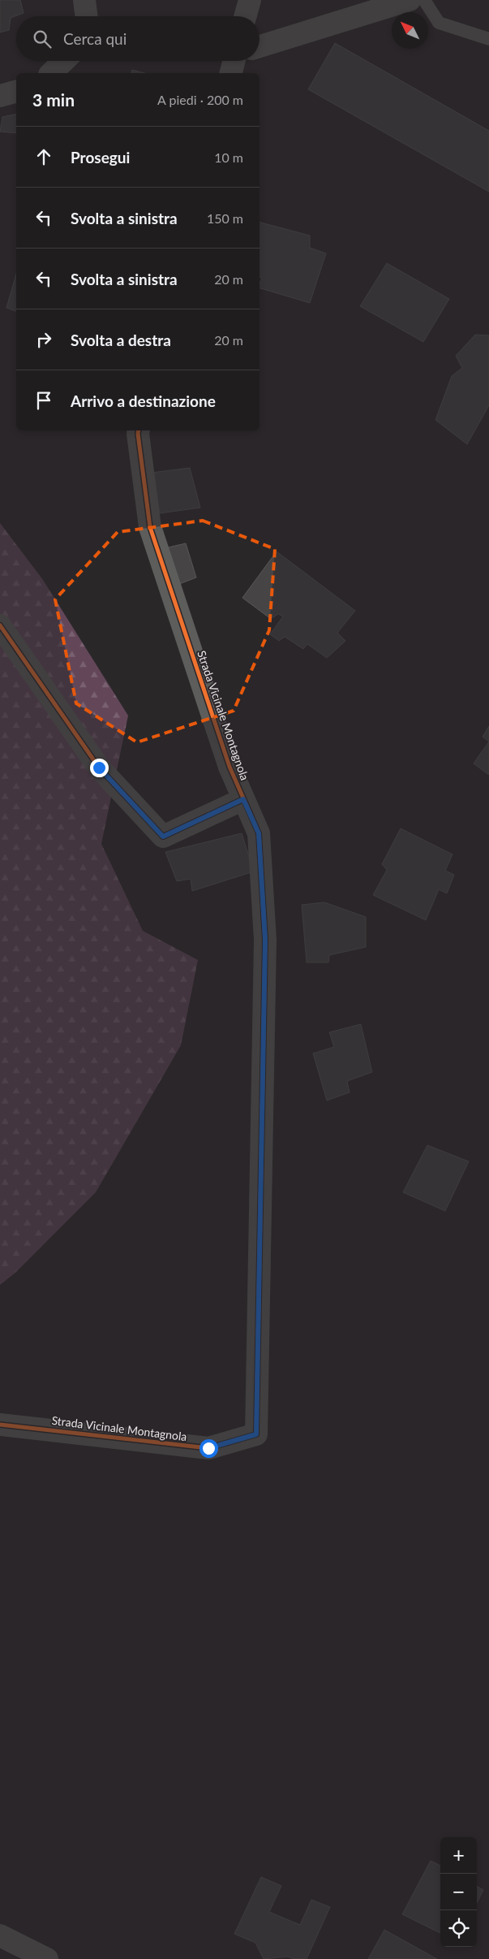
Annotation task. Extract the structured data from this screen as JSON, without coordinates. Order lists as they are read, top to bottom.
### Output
{
  "streets": {
    "street": ["Strada Vicinale Montagnola"]
  },
  "north": "top left",
  "page": {
    "search": "Cerca qui",
    "heading": ["3 min", "A piedi · 200 m"],
    "list": [
      ["Prosegui", "10 m"],
      ["Svolta a sinistra", "150 m"],
      ["Svolta a sinistra", "20 m"],
      ["Svolta a destra", "20 m"],
      "Arrivo a destinazione"
    ],
    "map_buttons": ["+", "−"]
  }
}
